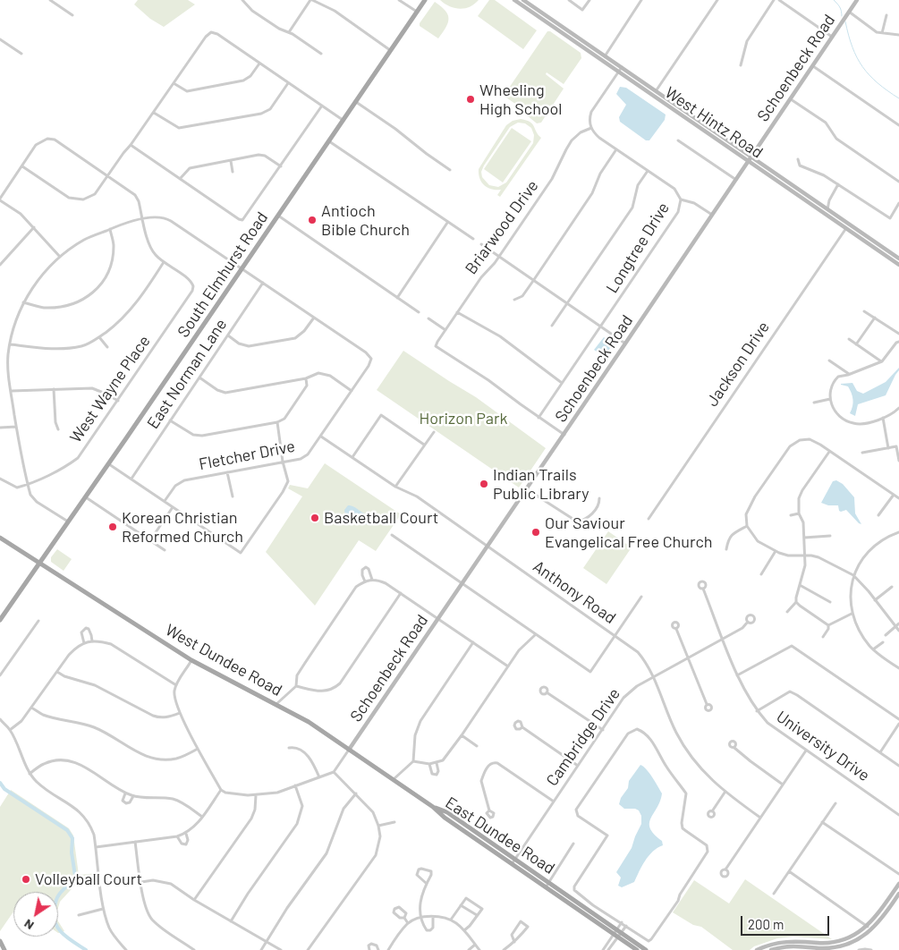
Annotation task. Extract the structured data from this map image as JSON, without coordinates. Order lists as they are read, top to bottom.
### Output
{
  "streets": {
    "main road": [
      "Schoenbeck Road",
      "West Hintz Road",
      "South Elmhurst Road",
      "West Dundee Road",
      "East Dundee Road"
    ],
    "street": [
      "Briarwood Drive",
      "Longtree Drive",
      "Jackson Drive",
      "East Norman Lane",
      "West Wayne Place",
      "Fletcher Drive",
      "Anthony Road",
      "Cambridge Drive",
      "University Drive"
    ]
  },
  "crossings": [
    ["Schoenbeck Road", "West Hintz Road"],
    ["Schoenbeck Road", "Anthony Road"],
    ["Schoenbeck Road", "West Dundee Road"],
    ["West Hintz Road", "Jackson Drive"],
    ["Briarwood Drive", "Longtree Drive"],
    ["South Elmhurst Road", "West Dundee Road"],
    ["Fletcher Drive", "Anthony Road"],
    ["Anthony Road", "Cambridge Drive"],
    ["West Dundee Road", "East Dundee Road"],
    ["Cambridge Drive", "University Drive"],
    ["Cambridge Drive", "East Dundee Road"]
  ],
  "parks": ["Horizon Park"],
  "places": [
    "Wheeling High School",
    "Antioch Bible Church",
    "Indian Trails Public Library",
    "Basketball Court",
    "Korean Christian Reformed Church",
    "Our Saviour Evangelical Free Church",
    "Volleyball Court"
  ],
  "scale_bar": "200 m",
  "north": "bottom left"
}
